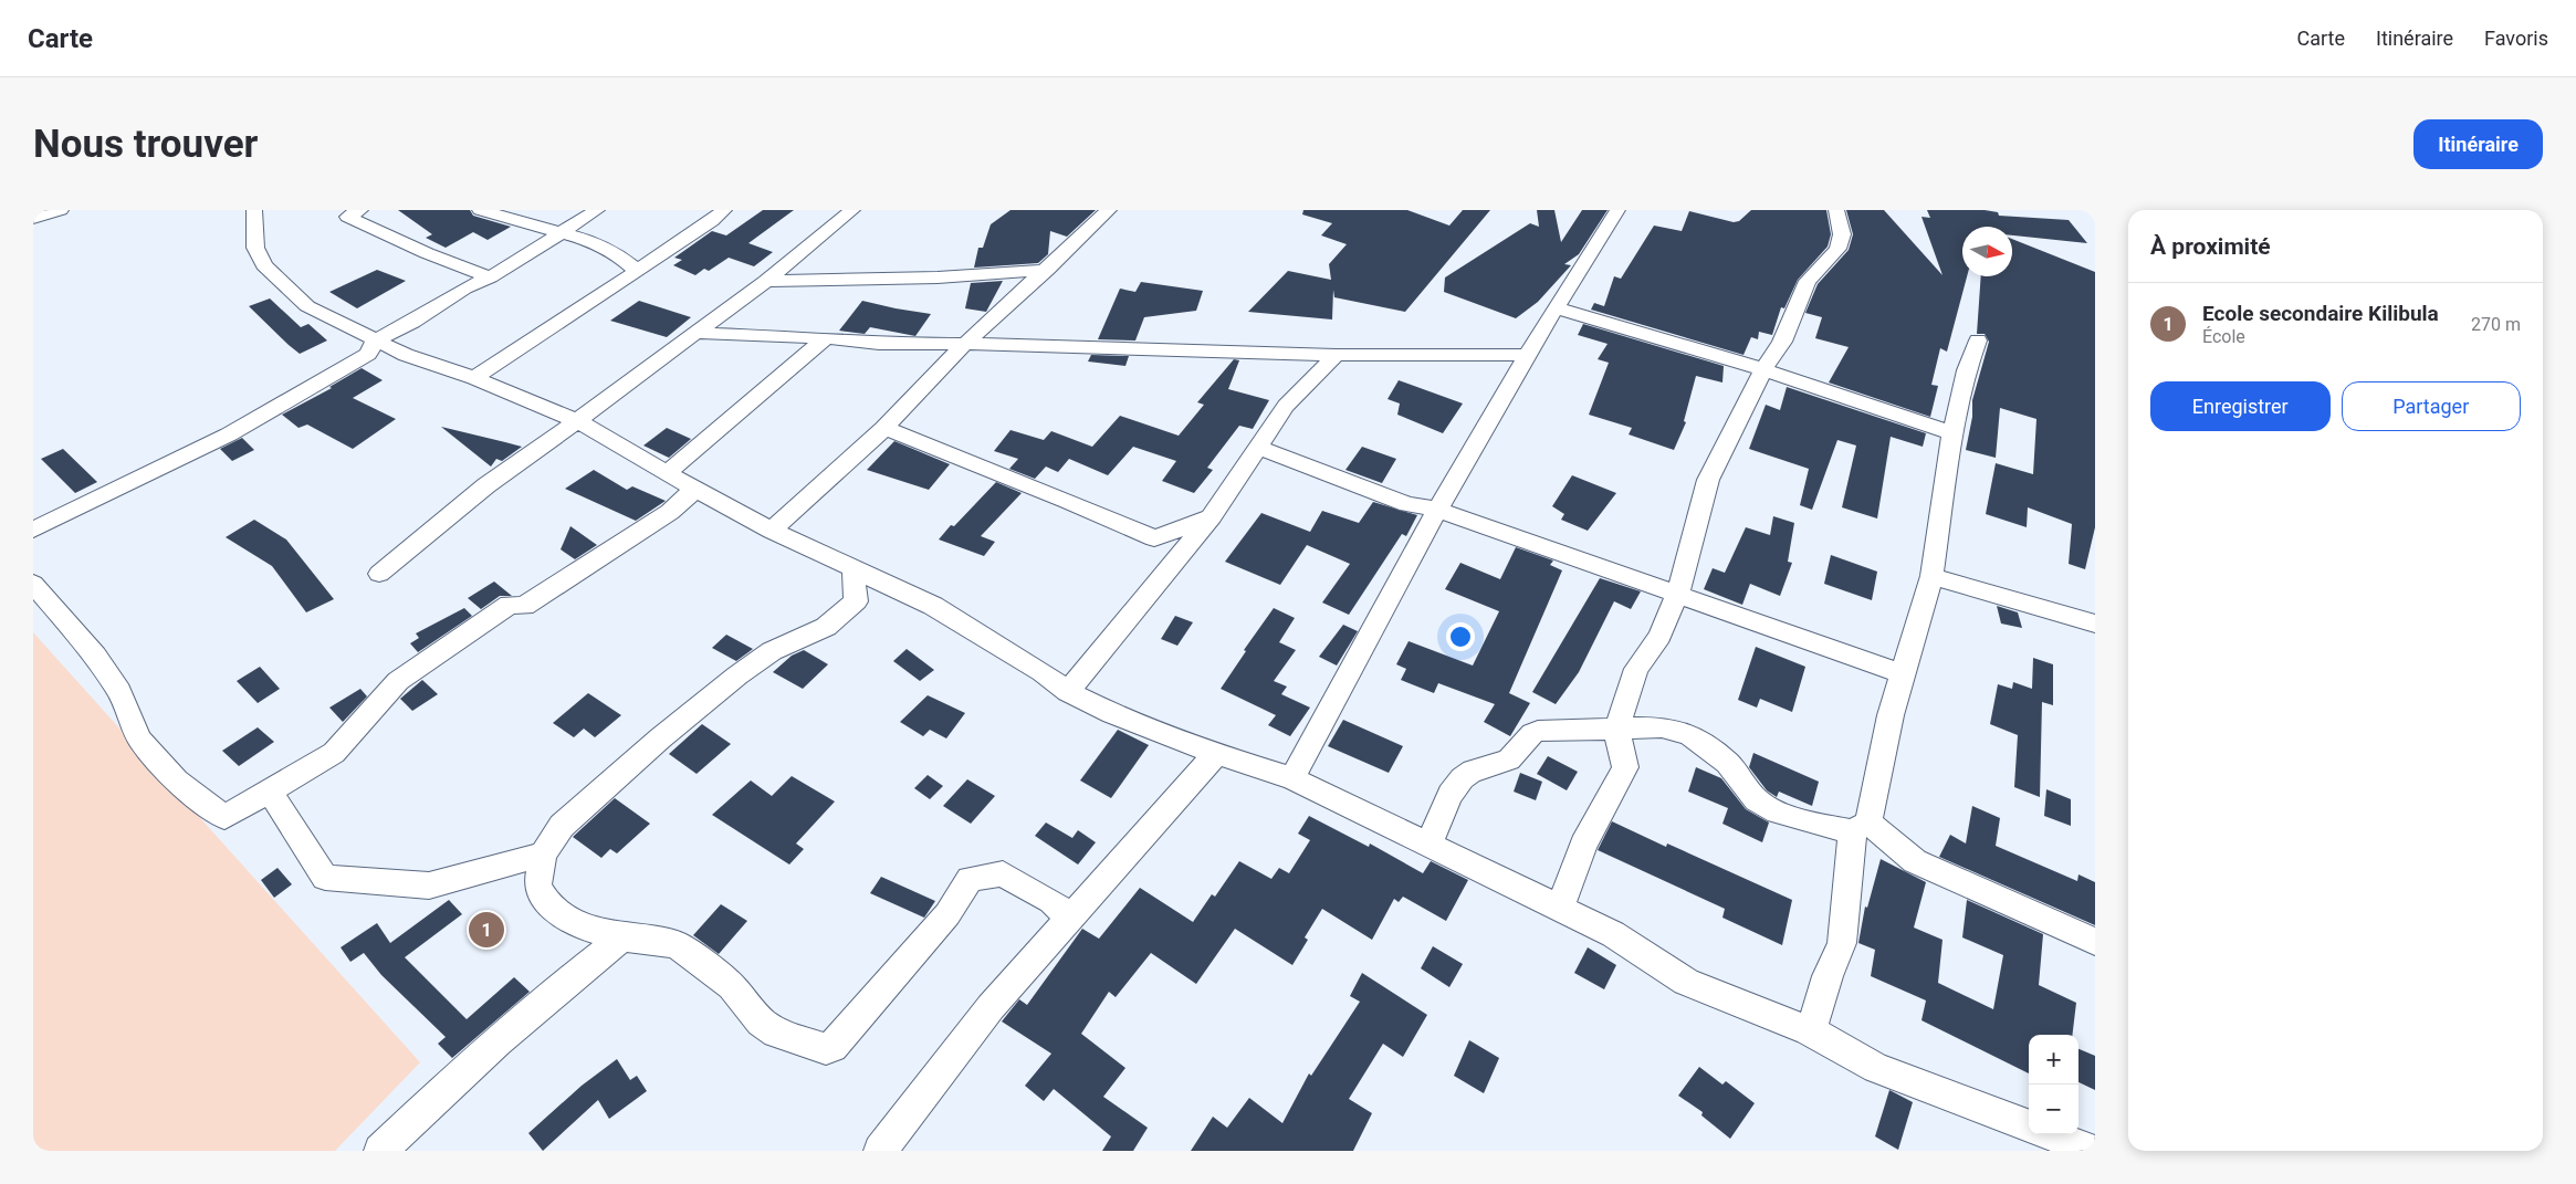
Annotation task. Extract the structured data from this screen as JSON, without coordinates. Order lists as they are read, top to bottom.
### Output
{
  "north": "right",
  "page": {
    "header": "Carte",
    "nav": ["Carte", "Itinéraire", "Favoris"],
    "buttons": [
      "Itinéraire",
      ["Enregistrer", "Partager"]
    ],
    "title": "Nous trouver",
    "heading": "À proximité",
    "list": [
      {
        "mark": "1",
        "name": "Ecole secondaire Kilibula",
        "note": "École",
        "value": "270 m"
      }
    ],
    "pins": "1",
    "map_buttons": ["+", "−"]
  }
}
